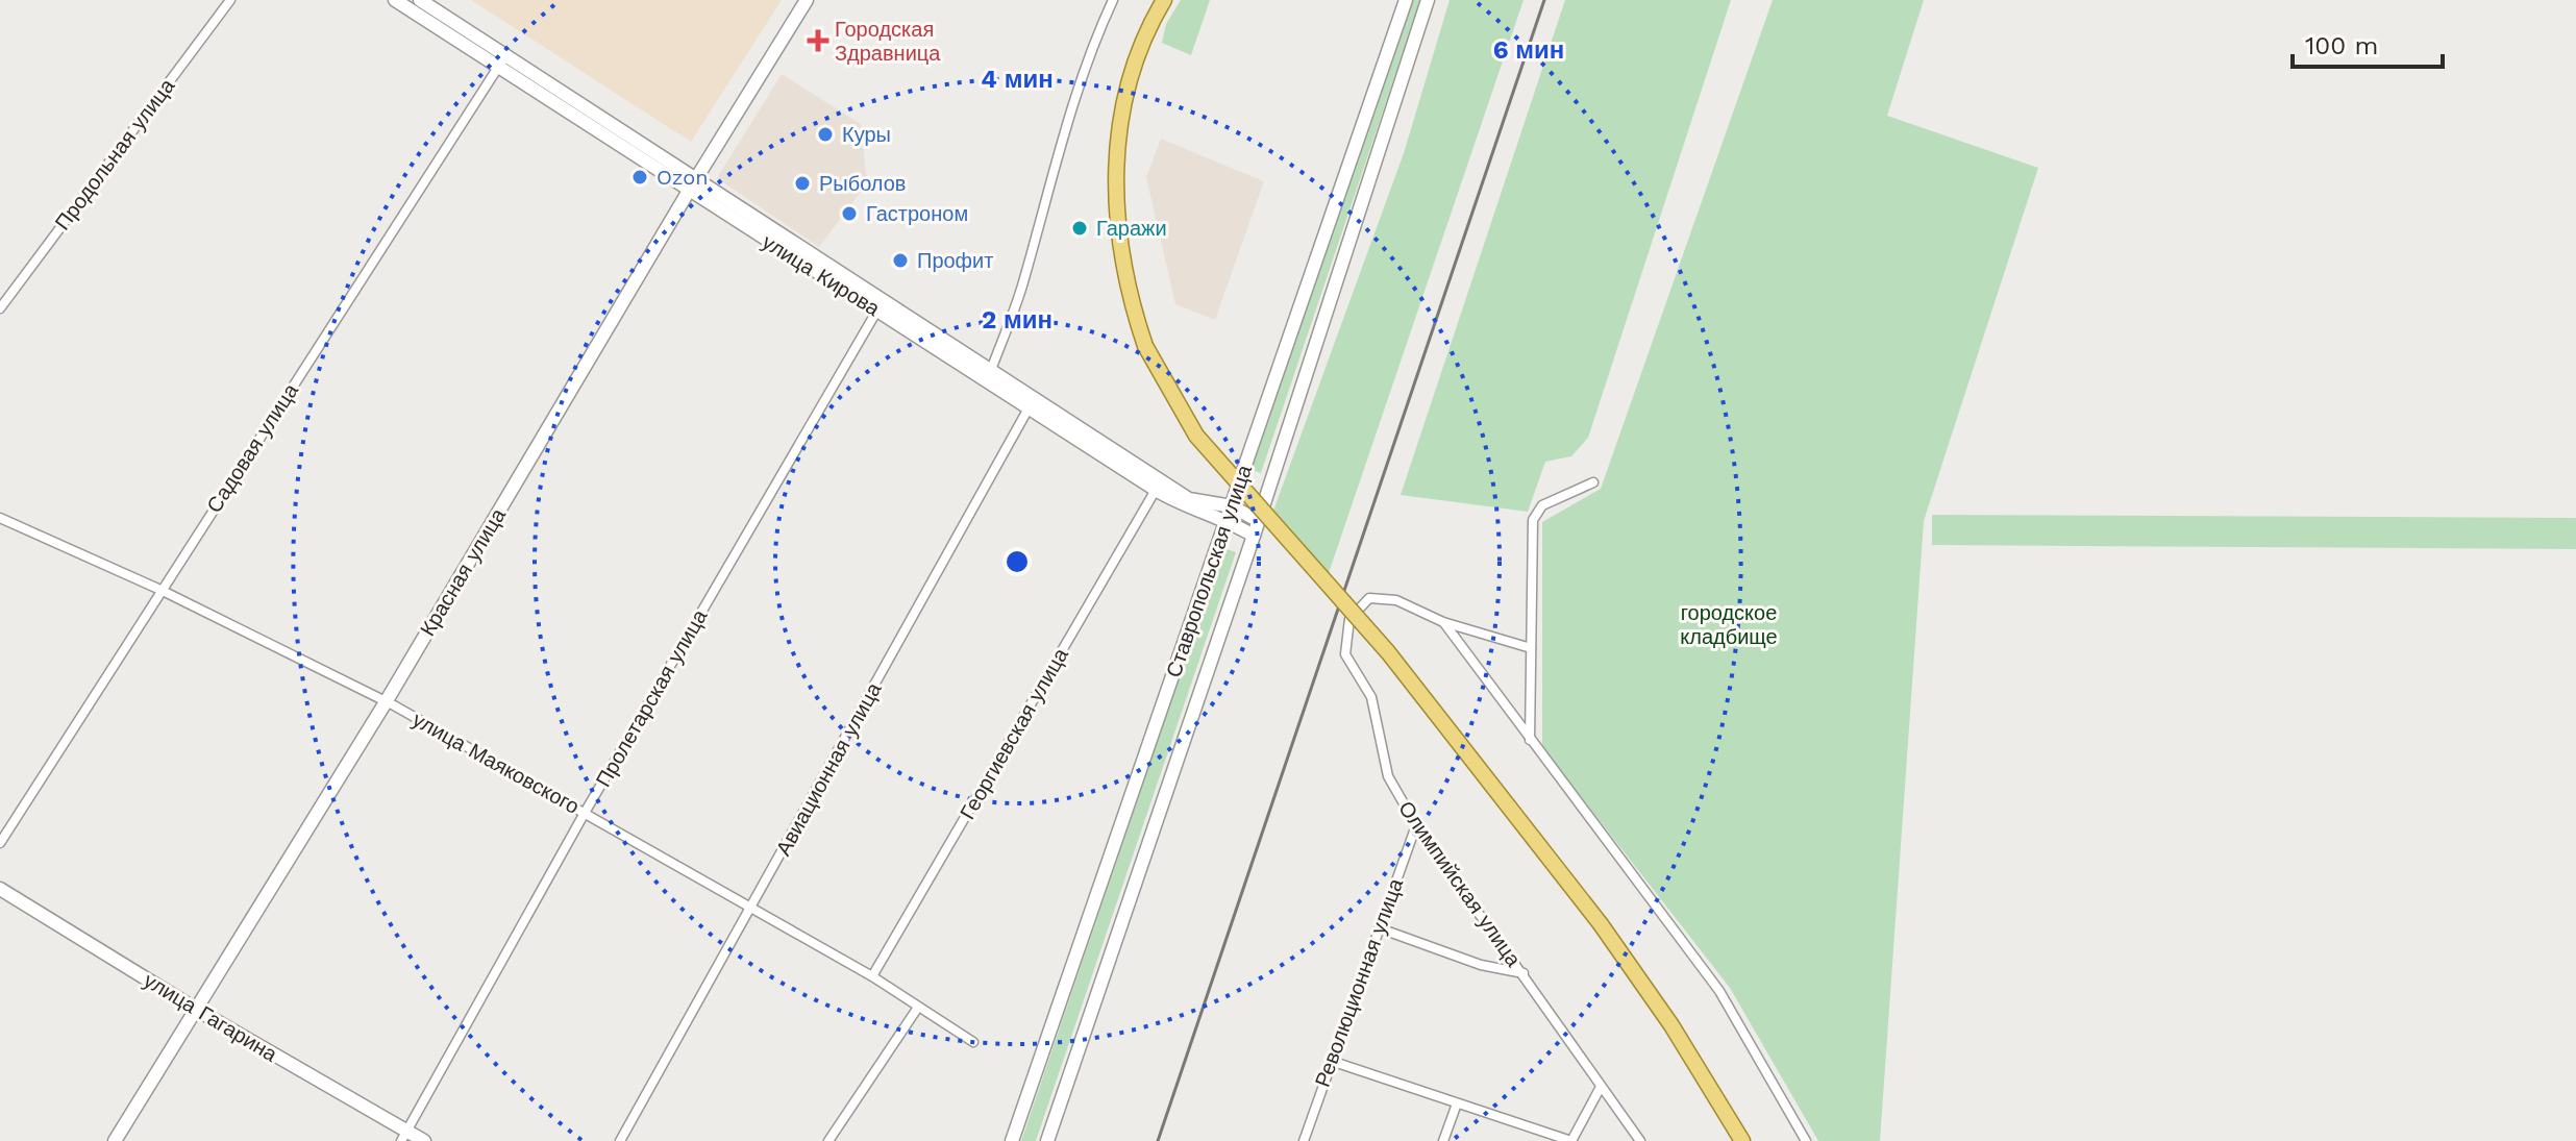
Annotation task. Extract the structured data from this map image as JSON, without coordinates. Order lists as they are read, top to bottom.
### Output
{
  "streets": {
    "main road": [
      "улица Кирова",
      "Ставропольская улица",
      "Красная улица",
      "улица Гагарина"
    ],
    "street": [
      "Продольная улица",
      "Садовая улица",
      "Пролетарская улица",
      "Георгиевская улица",
      "улица Маяковского",
      "Авиационная улица",
      "Олимпийская улица",
      "Революционная улица"
    ]
  },
  "crossings": [
    ["улица Кирова", "Садовая улица"],
    ["улица Кирова", "Ставропольская улица"],
    ["улица Кирова", "Красная улица"],
    ["улица Кирова", "Пролетарская улица"],
    ["улица Кирова", "Георгиевская улица"],
    ["улица Кирова", "Авиационная улица"],
    ["Садовая улица", "улица Маяковского"],
    ["Красная улица", "улица Маяковского"],
    ["Красная улица", "улица Гагарина"],
    ["Пролетарская улица", "улица Маяковского"],
    ["Пролетарская улица", "улица Гагарина"],
    ["Георгиевская улица", "улица Маяковского"],
    ["улица Маяковского", "Авиационная улица"],
    ["Олимпийская улица", "Революционная улица"]
  ],
  "parks": ["городское кладбище"],
  "places": {
    "health": ["Городская Здравница"],
    "other": [
      "Куры",
      "Ozon",
      "Рыболов",
      "Гастроном",
      "Гаражи",
      "Профит"
    ]
  },
  "scale_bar": "100 m",
  "rings": ["6 мин", "4 мин", "2 мин"]
}
